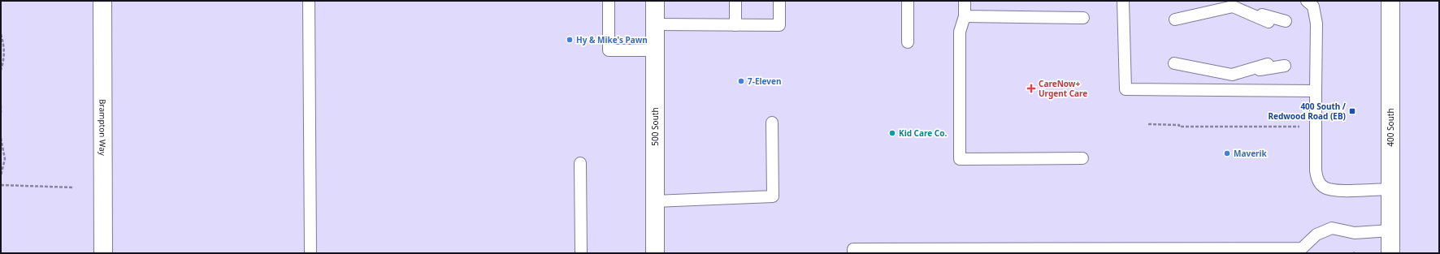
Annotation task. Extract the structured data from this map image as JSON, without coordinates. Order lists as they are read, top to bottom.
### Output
{
  "streets": {
    "street": ["Brampton Way", "500 South", "400 South"]
  },
  "places": {
    "other": [
      "Hy & Mike's Pawn",
      "7-Eleven",
      "Kid Care Co.",
      "Maverik"
    ],
    "health": ["CareNow+ Urgent Care"],
    "transit": ["400 South / Redwood Road (EB)"]
  }
}
